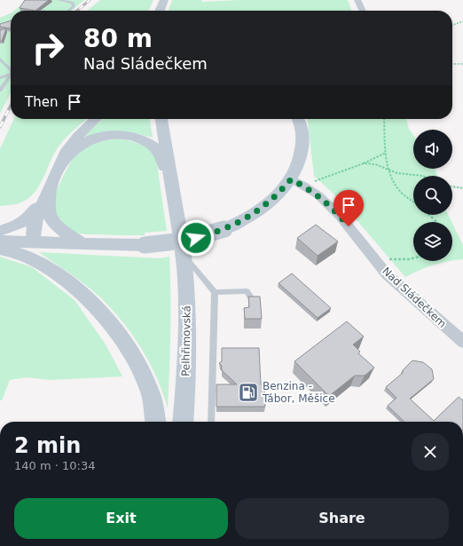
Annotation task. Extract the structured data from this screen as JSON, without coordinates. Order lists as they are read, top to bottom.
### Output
{
  "streets": {
    "main road": ["Pelhřimovská"],
    "street": ["Nad Sládečkem"]
  },
  "places": {
    "fuel station": ["Benzina - Tábor, Měšice"]
  },
  "page": {
    "turn": ["80 m", "Nad Sládečkem"],
    "then": "Then",
    "heading": ["2 min", "140 m · 10:34"],
    "buttons": ["Exit", "Share"]
  }
}
